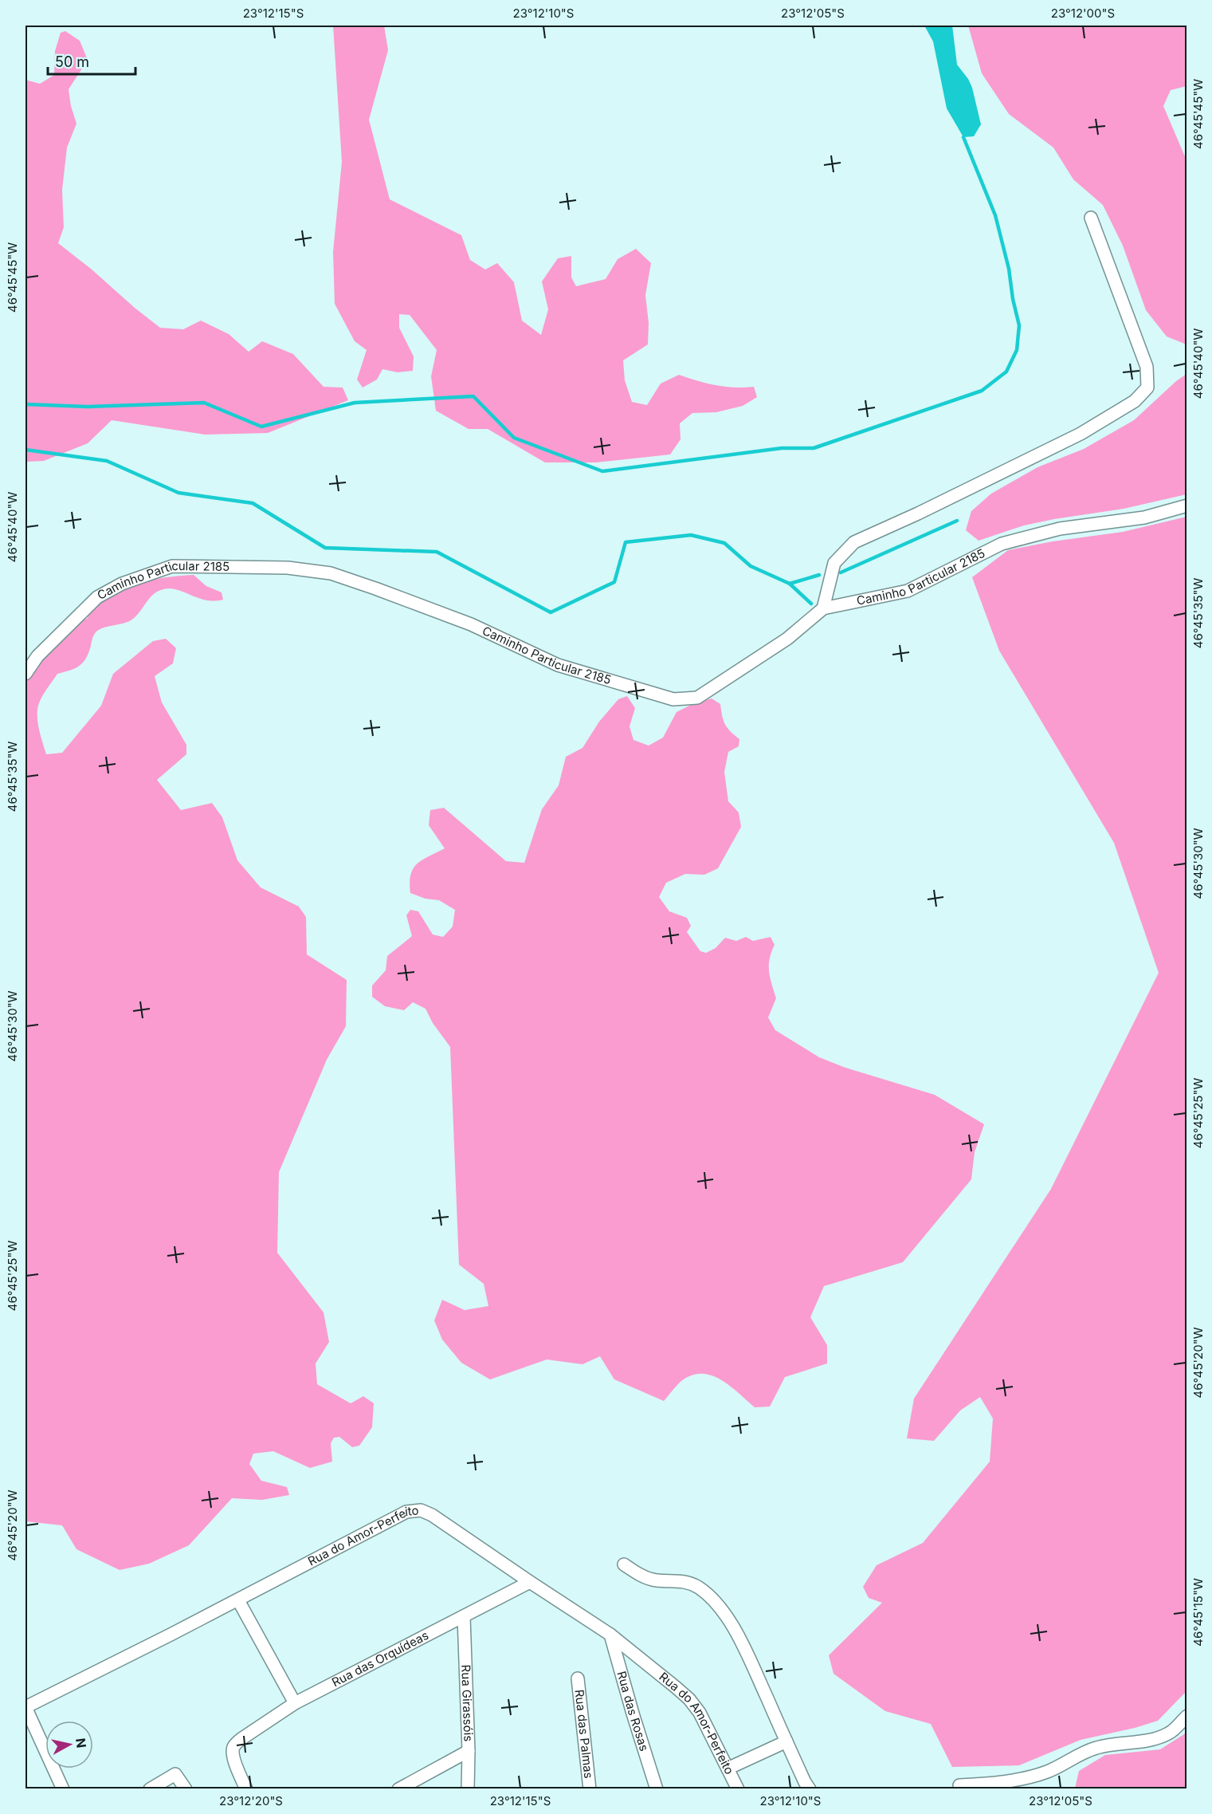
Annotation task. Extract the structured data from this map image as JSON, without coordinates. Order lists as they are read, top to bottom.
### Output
{
  "streets": {
    "street": [
      "Caminho Particular 2185",
      "Rua do Amor-Perfeito",
      "Rua das Orquídeas",
      "Rua Girassóis",
      "Rua das Rosas",
      "Rua das Palmas"
    ]
  },
  "crossings": [
    ["Rua do Amor-Perfeito", "Rua das Orquídeas"],
    ["Rua do Amor-Perfeito", "Rua das Rosas"],
    ["Rua das Orquídeas", "Rua Girassóis"]
  ],
  "scale_bar": "50 m",
  "north": "right",
  "coordinates": [
    "23°12'15\"S",
    "23°12'10\"S",
    "23°12'05\"S",
    "23°12'00\"S",
    "46°45'45\"W",
    "46°45'40\"W",
    "46°45'35\"W",
    "46°45'30\"W",
    "46°45'25\"W",
    "46°45'20\"W",
    "46°45'15\"W",
    "23°12'20\"S"
  ]
}
